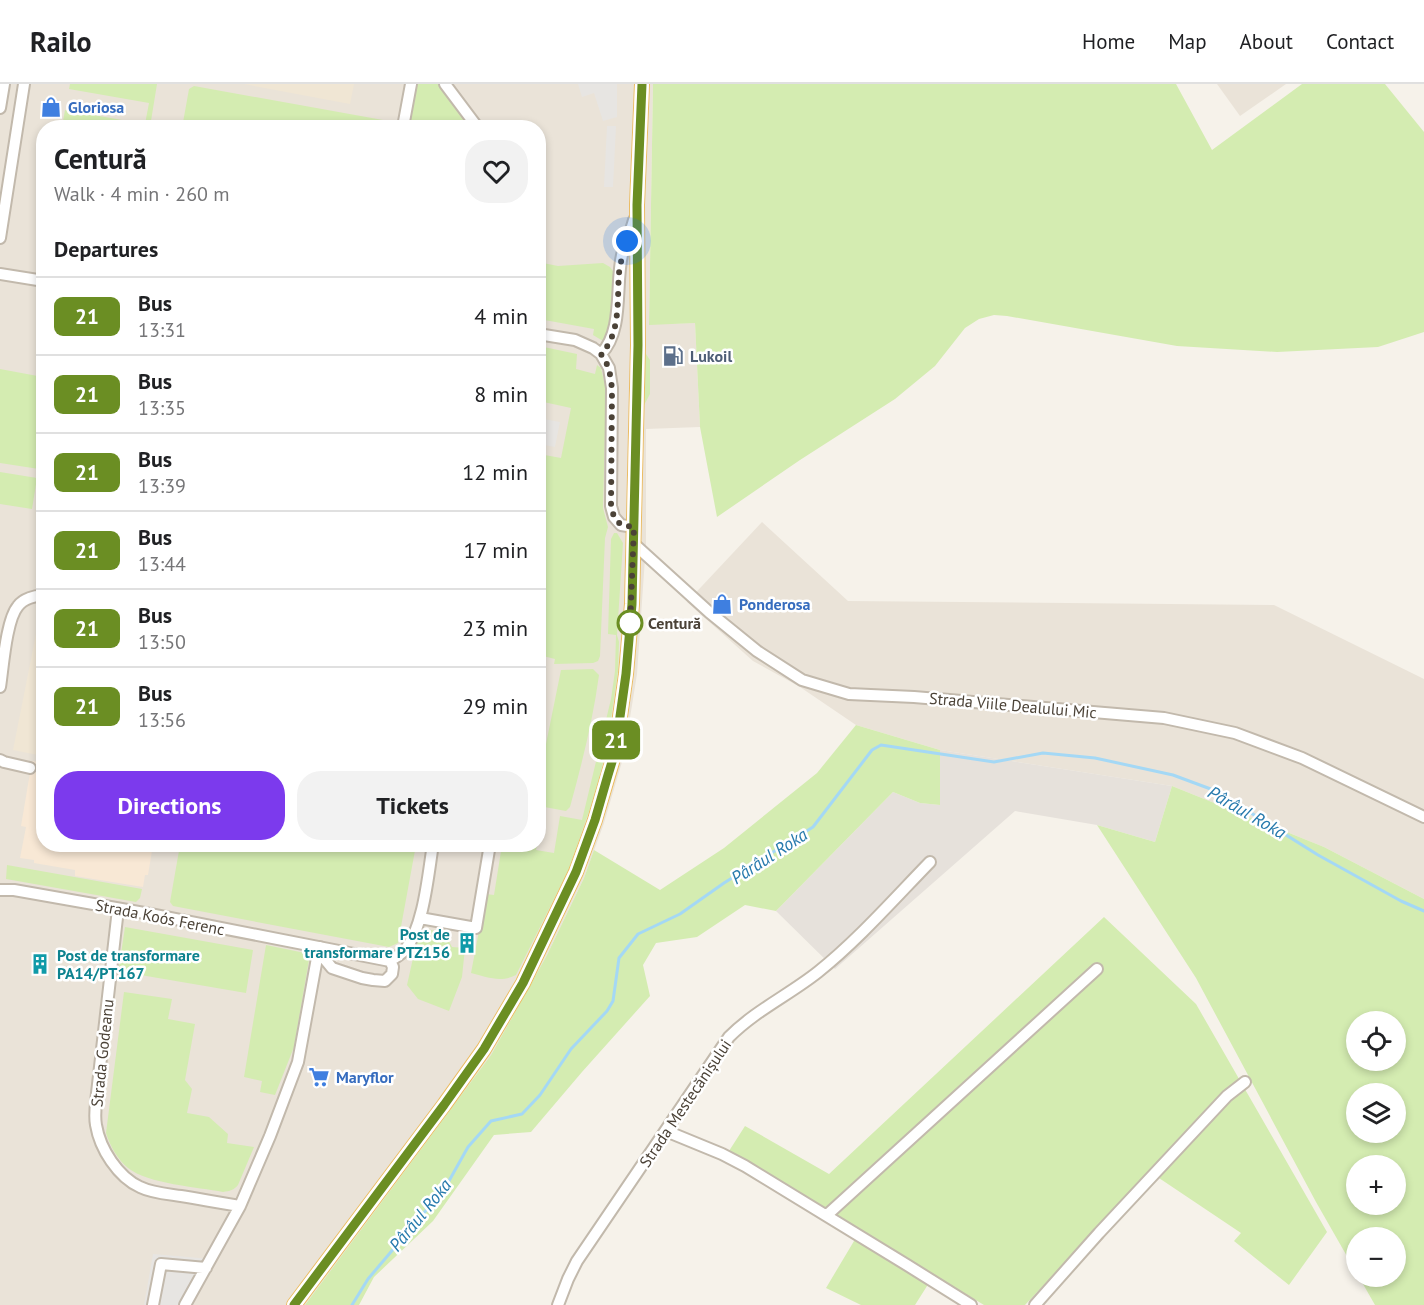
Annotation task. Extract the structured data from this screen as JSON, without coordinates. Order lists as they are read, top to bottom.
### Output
{
  "streets": {
    "street": [
      "Strada Viile Dealului Mic",
      "Strada Koós Ferenc",
      "Strada Godeanu",
      "Strada Mestecănișului"
    ]
  },
  "crossings": [
    ["Strada Koós Ferenc", "Strada Godeanu"]
  ],
  "water": ["Pârâul Roka"],
  "places": {
    "shop": ["Gloriosa", "Ponderosa"],
    "fuel station": ["Lukoil"],
    "other": ["Centură"],
    "building": ["Post de transformare PTZ156", "Post de transformare PA14/PT167"],
    "supermarket": ["Maryflor"]
  },
  "lines": ["bus line 21"],
  "page": {
    "header": "Railo",
    "nav": [
      "Home",
      "Map",
      "About",
      "Contact"
    ],
    "on_map": "21",
    "heading": [
      ["Centură", "Walk · 4 min · 260 m"],
      "Departures"
    ],
    "list": [
      {
        "mark": "21",
        "name": "Bus",
        "note": "13:31",
        "value": "4 min"
      },
      {
        "mark": "21",
        "name": "Bus",
        "note": "13:35",
        "value": "8 min"
      },
      {
        "mark": "21",
        "name": "Bus",
        "note": "13:39",
        "value": "12 min"
      },
      {
        "mark": "21",
        "name": "Bus",
        "note": "13:44",
        "value": "17 min"
      },
      {
        "mark": "21",
        "name": "Bus",
        "note": "13:50",
        "value": "23 min"
      },
      {
        "mark": "21",
        "name": "Bus",
        "note": "13:56",
        "value": "29 min"
      }
    ],
    "buttons": ["Directions", "Tickets"],
    "map_buttons": ["+", "−"]
  }
}
